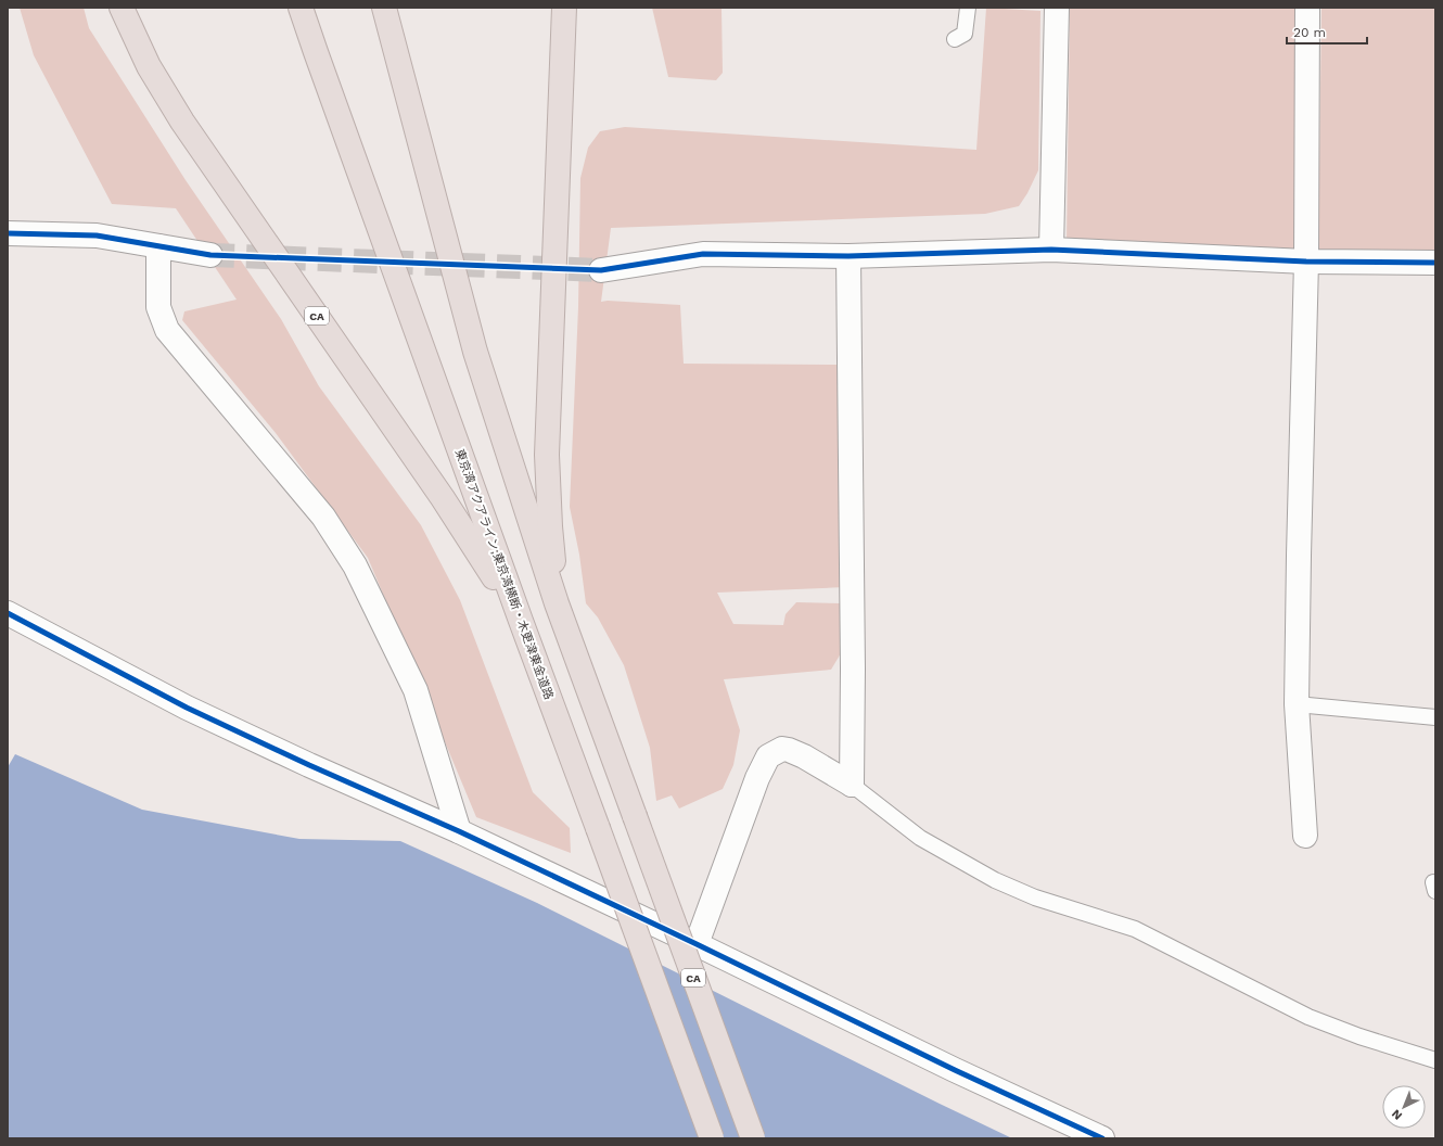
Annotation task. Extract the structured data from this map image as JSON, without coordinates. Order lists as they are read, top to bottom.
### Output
{
  "streets": {
    "highway": ["CA", "東京湾アクアライン;東京湾横断・木更津東金道路"]
  },
  "crossings": [
    ["CA", "東京湾アクアライン;東京湾横断・木更津東金道路"]
  ],
  "scale_bar": "20 m",
  "north": "bottom left"
}
